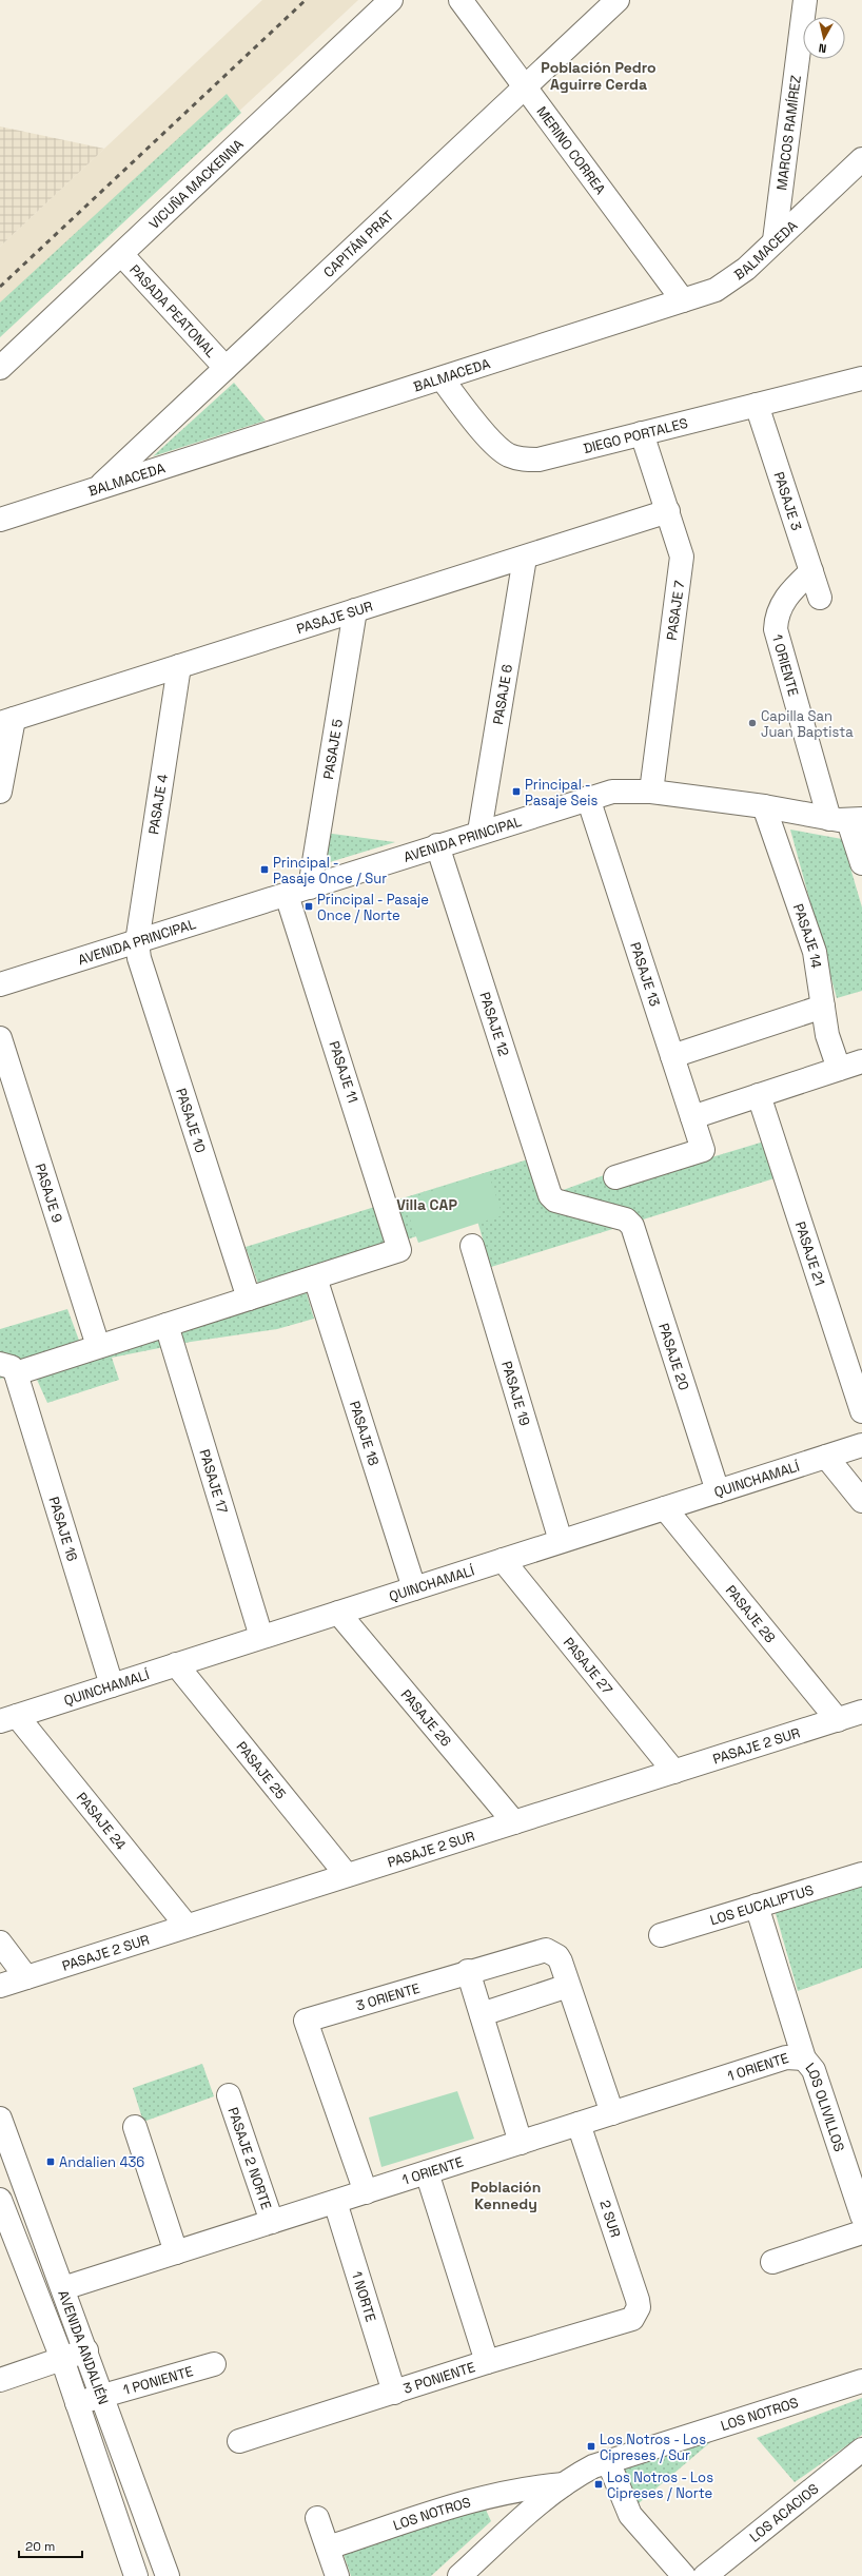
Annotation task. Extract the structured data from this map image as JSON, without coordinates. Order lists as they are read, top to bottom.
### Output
{
  "streets": {
    "street": [
      "MARCOS RAMÍREZ",
      "MERINO CORREA",
      "VICUÑA MACKENNA",
      "CAPITÁN PRAT",
      "BALMACEDA",
      "PASADA PEATONAL",
      "DIEGO PORTALES",
      "PASAJE 3",
      "PASAJE 7",
      "PASAJE SUR",
      "1 ORIENTE",
      "PASAJE 6",
      "PASAJE 5",
      "PASAJE 4",
      "AVENIDA PRINCIPAL",
      "PASAJE 14",
      "PASAJE 13",
      "PASAJE 12",
      "PASAJE 11",
      "PASAJE 10",
      "PASAJE 9",
      "PASAJE 21",
      "PASAJE 20",
      "PASAJE 19",
      "PASAJE 18",
      "QUINCHAMALÍ",
      "PASAJE 17",
      "PASAJE 16",
      "PASAJE 28",
      "PASAJE 27",
      "PASAJE 26",
      "PASAJE 2 SUR",
      "PASAJE 25",
      "PASAJE 24",
      "LOS EUCALIPTUS",
      "3 ORIENTE",
      "LOS OLIVILLOS",
      "PASAJE 2 NORTE",
      "2 SUR",
      "1 NORTE",
      "AVENIDA ANDALIÉN",
      "3 PONIENTE",
      "1 PONIENTE",
      "LOS NOTROS",
      "LOS ACACIOS"
    ]
  },
  "crossings": [
    ["MARCOS RAMÍREZ", "BALMACEDA"],
    ["MERINO CORREA", "CAPITÁN PRAT"],
    ["MERINO CORREA", "BALMACEDA"],
    ["VICUÑA MACKENNA", "PASADA PEATONAL"],
    ["CAPITÁN PRAT", "BALMACEDA"],
    ["CAPITÁN PRAT", "PASADA PEATONAL"],
    ["BALMACEDA", "DIEGO PORTALES"],
    ["DIEGO PORTALES", "PASAJE 3"],
    ["DIEGO PORTALES", "PASAJE 7"],
    ["PASAJE 3", "1 ORIENTE"],
    ["PASAJE 7", "PASAJE SUR"],
    ["PASAJE 7", "AVENIDA PRINCIPAL"],
    ["PASAJE SUR", "PASAJE 6"],
    ["PASAJE SUR", "PASAJE 5"],
    ["PASAJE SUR", "PASAJE 4"],
    ["1 ORIENTE", "AVENIDA PRINCIPAL"],
    ["1 ORIENTE", "3 ORIENTE"],
    ["1 ORIENTE", "LOS OLIVILLOS"],
    ["1 ORIENTE", "PASAJE 2 NORTE"],
    ["1 ORIENTE", "2 SUR"],
    ["1 ORIENTE", "1 NORTE"],
    ["1 ORIENTE", "AVENIDA ANDALIÉN"],
    ["PASAJE 6", "AVENIDA PRINCIPAL"],
    ["PASAJE 5", "AVENIDA PRINCIPAL"],
    ["PASAJE 4", "AVENIDA PRINCIPAL"],
    ["PASAJE 4", "PASAJE 10"],
    ["AVENIDA PRINCIPAL", "PASAJE 14"],
    ["AVENIDA PRINCIPAL", "PASAJE 13"],
    ["AVENIDA PRINCIPAL", "PASAJE 12"],
    ["AVENIDA PRINCIPAL", "PASAJE 11"],
    ["AVENIDA PRINCIPAL", "PASAJE 10"],
    ["PASAJE 12", "PASAJE 20"],
    ["PASAJE 11", "PASAJE 18"],
    ["PASAJE 20", "QUINCHAMALÍ"],
    ["PASAJE 19", "QUINCHAMALÍ"],
    ["PASAJE 18", "QUINCHAMALÍ"],
    ["QUINCHAMALÍ", "PASAJE 17"],
    ["QUINCHAMALÍ", "PASAJE 16"],
    ["QUINCHAMALÍ", "PASAJE 28"],
    ["QUINCHAMALÍ", "PASAJE 27"],
    ["QUINCHAMALÍ", "PASAJE 26"],
    ["QUINCHAMALÍ", "PASAJE 25"],
    ["QUINCHAMALÍ", "PASAJE 24"],
    ["PASAJE 28", "PASAJE 2 SUR"],
    ["PASAJE 27", "PASAJE 2 SUR"],
    ["PASAJE 26", "PASAJE 2 SUR"],
    ["PASAJE 2 SUR", "PASAJE 25"],
    ["PASAJE 2 SUR", "PASAJE 24"],
    ["LOS EUCALIPTUS", "LOS OLIVILLOS"],
    ["2 SUR", "3 PONIENTE"],
    ["1 NORTE", "3 PONIENTE"],
    ["AVENIDA ANDALIÉN", "1 PONIENTE"]
  ],
  "districts": ["Población Pedro Aguirre Cerda", "Villa CAP", "Población Kennedy"],
  "places": {
    "other": ["Capilla San Juan Baptista"],
    "transit": [
      "Principal - Pasaje Seis",
      "Principal - Pasaje Once / Sur",
      "Principal - Pasaje Once / Norte",
      "Andalien 436",
      "Los Notros - Los Cipreses / Sur",
      "Los Notros - Los Cipreses / Norte"
    ]
  },
  "scale_bar": "20 m",
  "north": "bottom"
}
